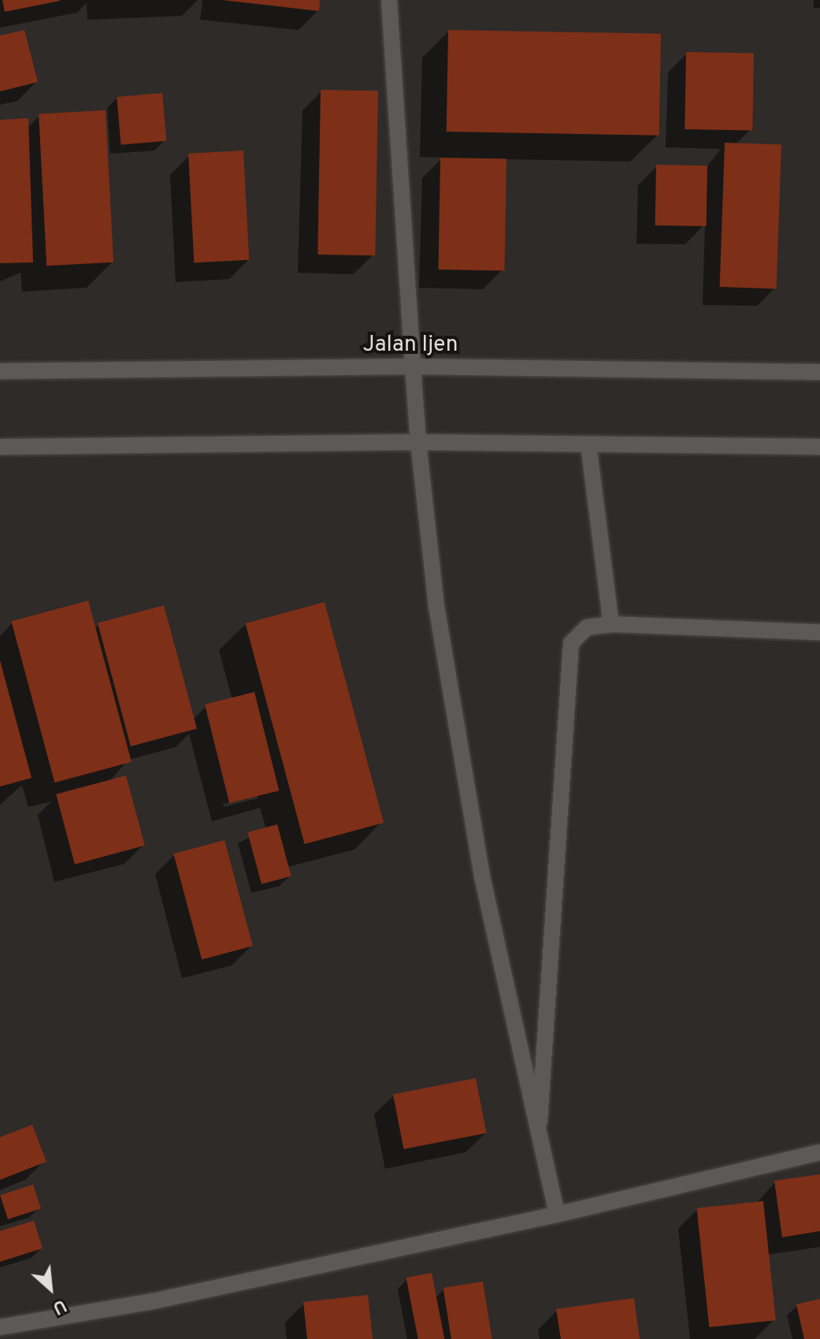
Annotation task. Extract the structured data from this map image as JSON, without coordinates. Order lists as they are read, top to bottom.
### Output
{
  "streets": {
    "street": ["Jalan Ijen"]
  },
  "north": "bottom right"
}
